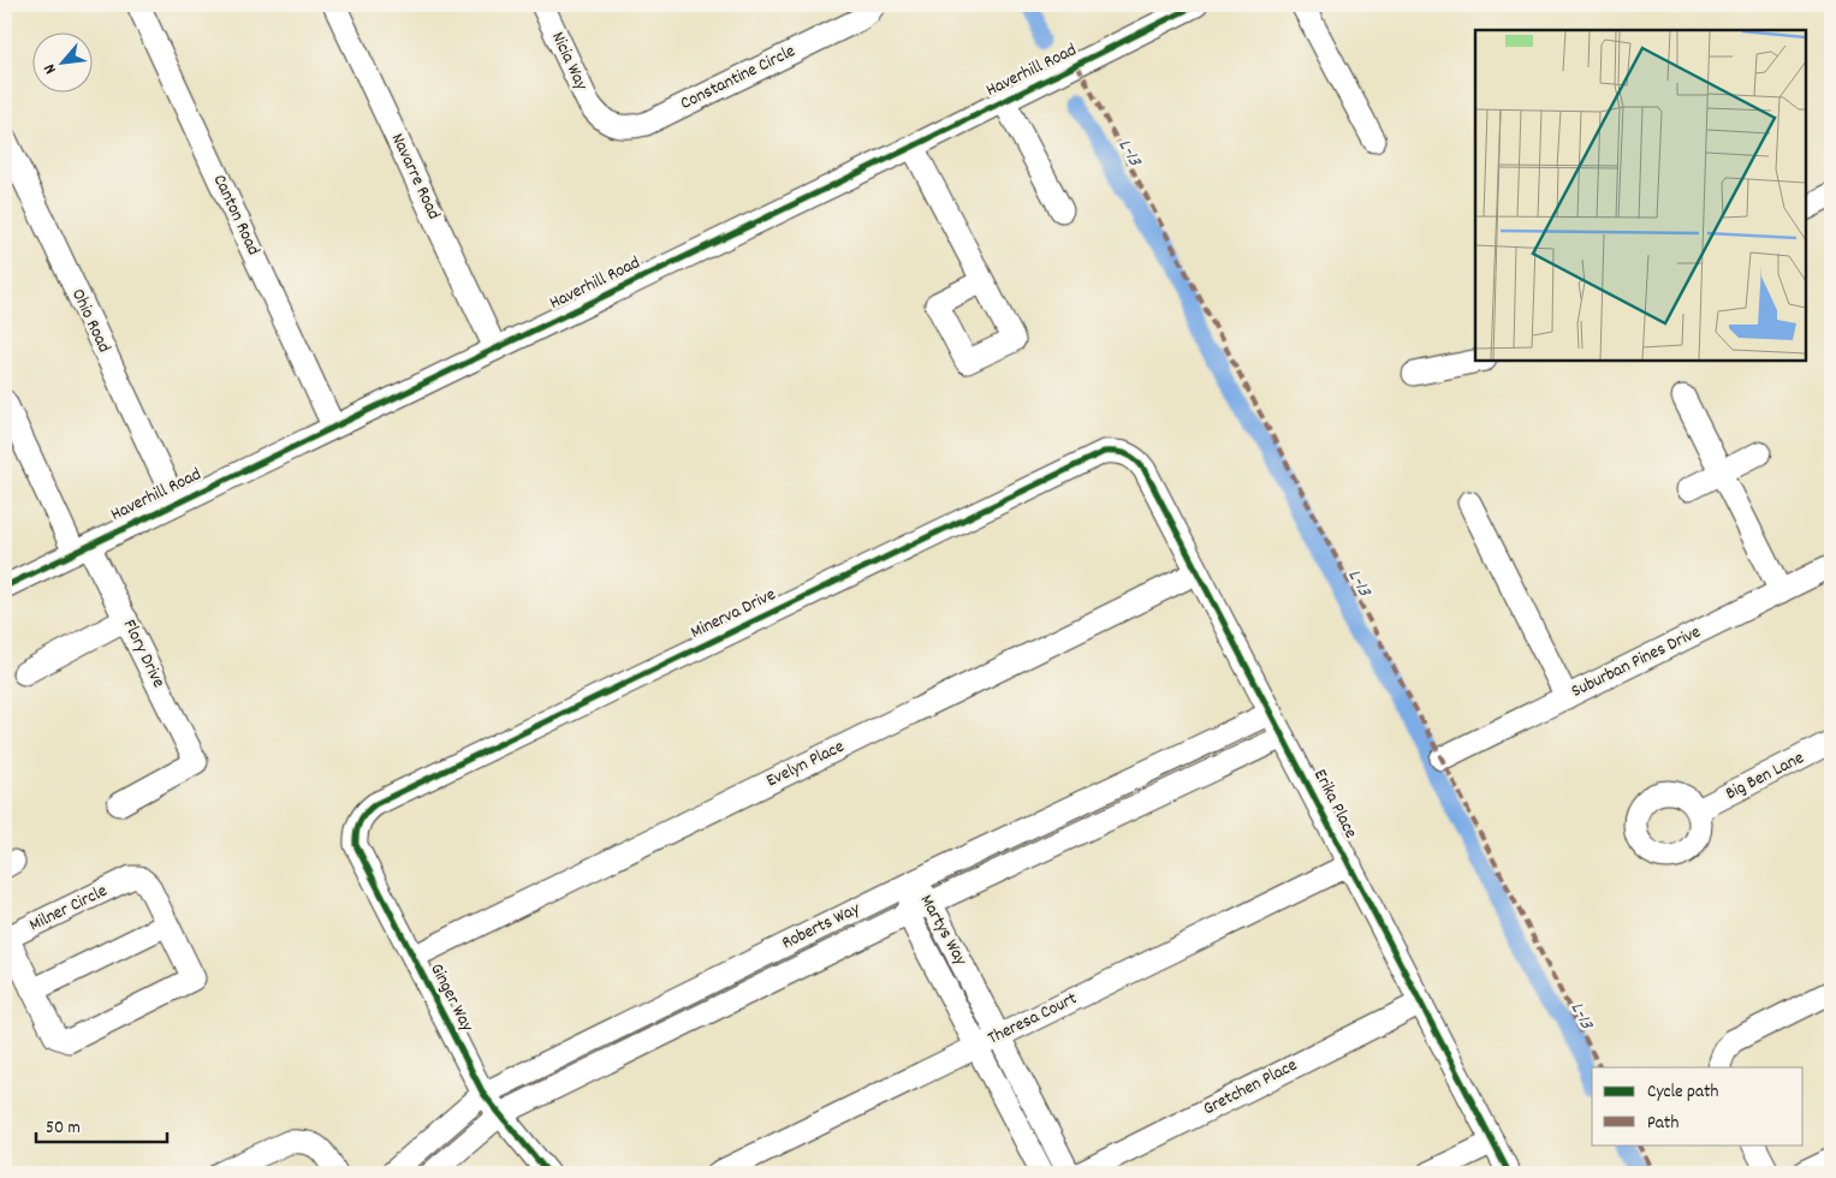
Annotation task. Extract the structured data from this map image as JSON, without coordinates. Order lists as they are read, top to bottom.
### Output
{
  "streets": {
    "street": [
      "Nicia Way",
      "Haverhill Road",
      "Constantine Circle",
      "Navarre Road",
      "Canton Road",
      "Ohio Road",
      "Minerva Drive",
      "Flory Drive",
      "Suburban Pines Drive",
      "Evelyn Place",
      "Big Ben Lane",
      "Erika Place",
      "Milner Circle",
      "Roberts Way",
      "Martys Way",
      "Ginger Way",
      "Theresa Court",
      "Gretchen Place"
    ]
  },
  "crossings": [
    ["Nicia Way", "Constantine Circle"],
    ["Haverhill Road", "Navarre Road"],
    ["Haverhill Road", "Canton Road"],
    ["Haverhill Road", "Ohio Road"],
    ["Haverhill Road", "Flory Drive"],
    ["Minerva Drive", "Erika Place"],
    ["Minerva Drive", "Ginger Way"],
    ["Evelyn Place", "Erika Place"],
    ["Evelyn Place", "Ginger Way"],
    ["Erika Place", "Roberts Way"],
    ["Erika Place", "Theresa Court"],
    ["Erika Place", "Gretchen Place"],
    ["Roberts Way", "Martys Way"],
    ["Roberts Way", "Ginger Way"],
    ["Martys Way", "Theresa Court"]
  ],
  "water": ["L-13"],
  "legend": ["Cycle path", "Path"],
  "scale_bar": "50 m",
  "north": "bottom left"
}
